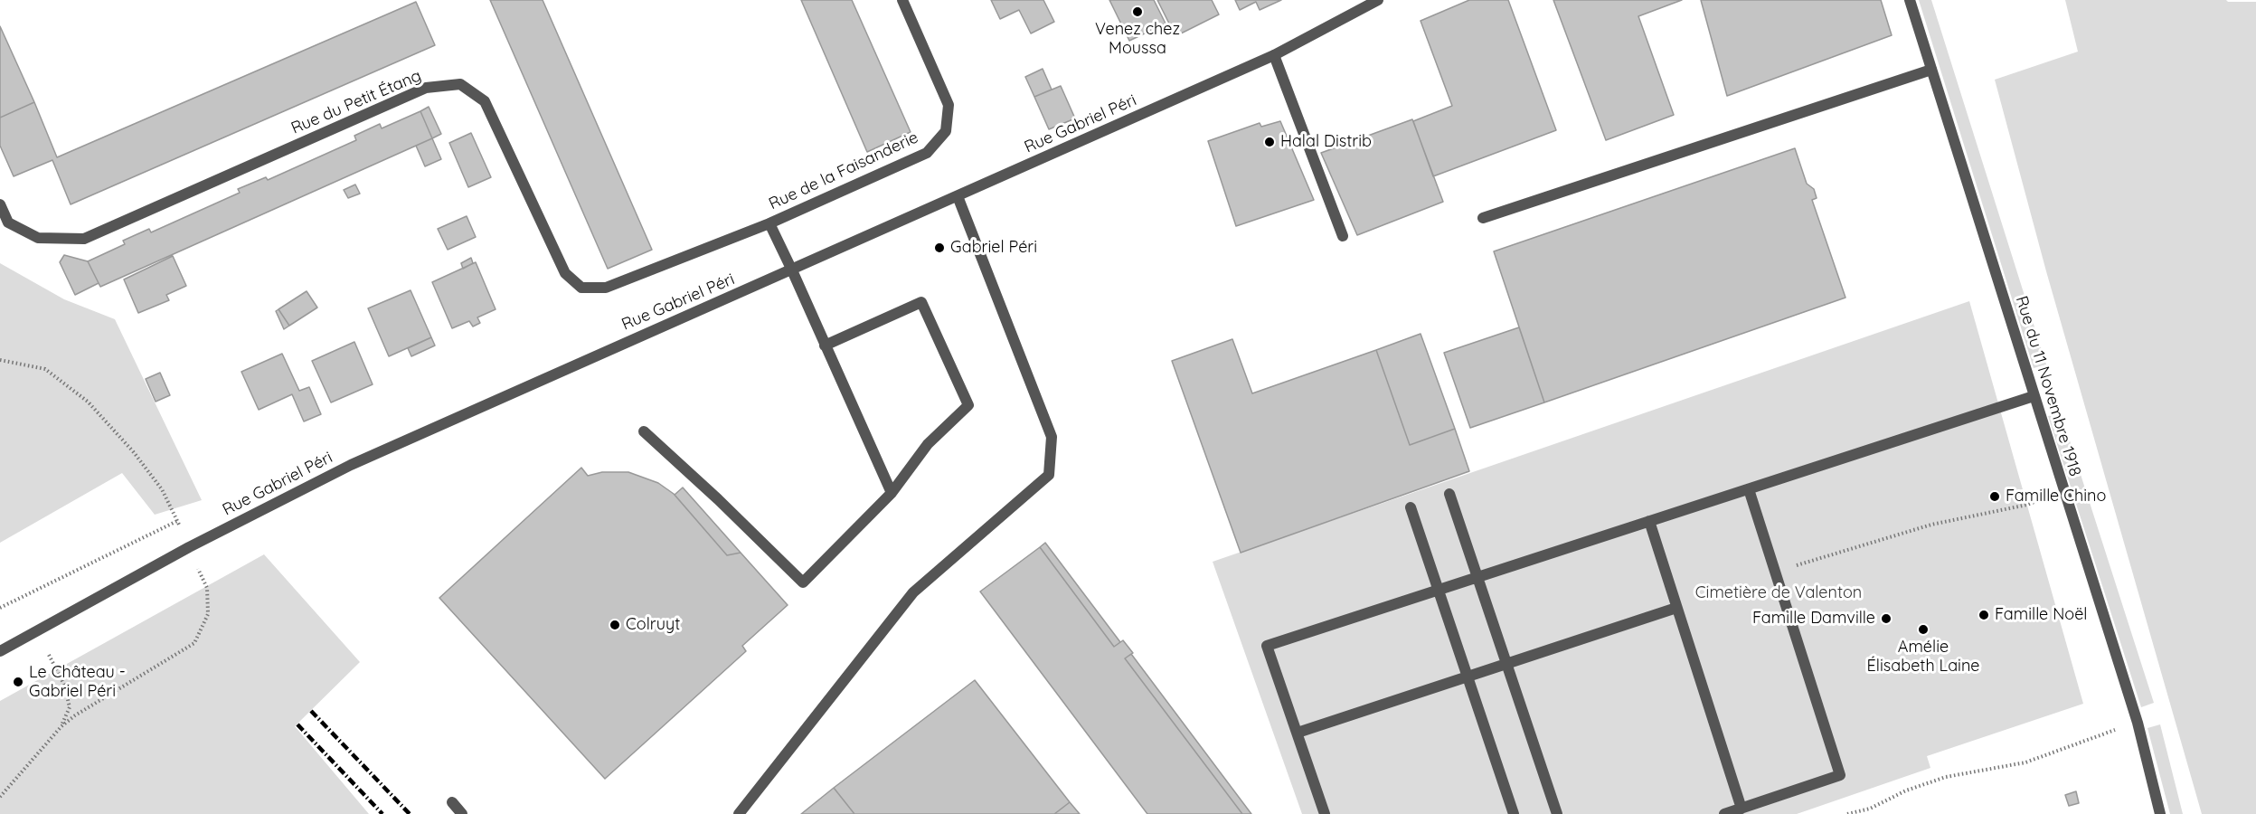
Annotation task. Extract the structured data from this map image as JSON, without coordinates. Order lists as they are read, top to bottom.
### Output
{
  "streets": {
    "street": [
      "Rue du Petit Étang",
      "Rue Gabriel Péri",
      "Rue de la Faisanderie",
      "Rue du 11 Novembre 1918"
    ]
  },
  "crossings": [
    ["Rue du Petit Étang", "Rue de la Faisanderie"]
  ],
  "parks": ["Cimetière de Valenton"],
  "places": [
    "Venez chez Moussa",
    "Halal Distrib",
    "Gabriel Péri",
    "Famille Chino",
    "Famille Noël",
    "Famille Damville",
    "Colruyt",
    "Amélie Élisabeth Laine",
    "Le Château - Gabriel Péri"
  ]
}
